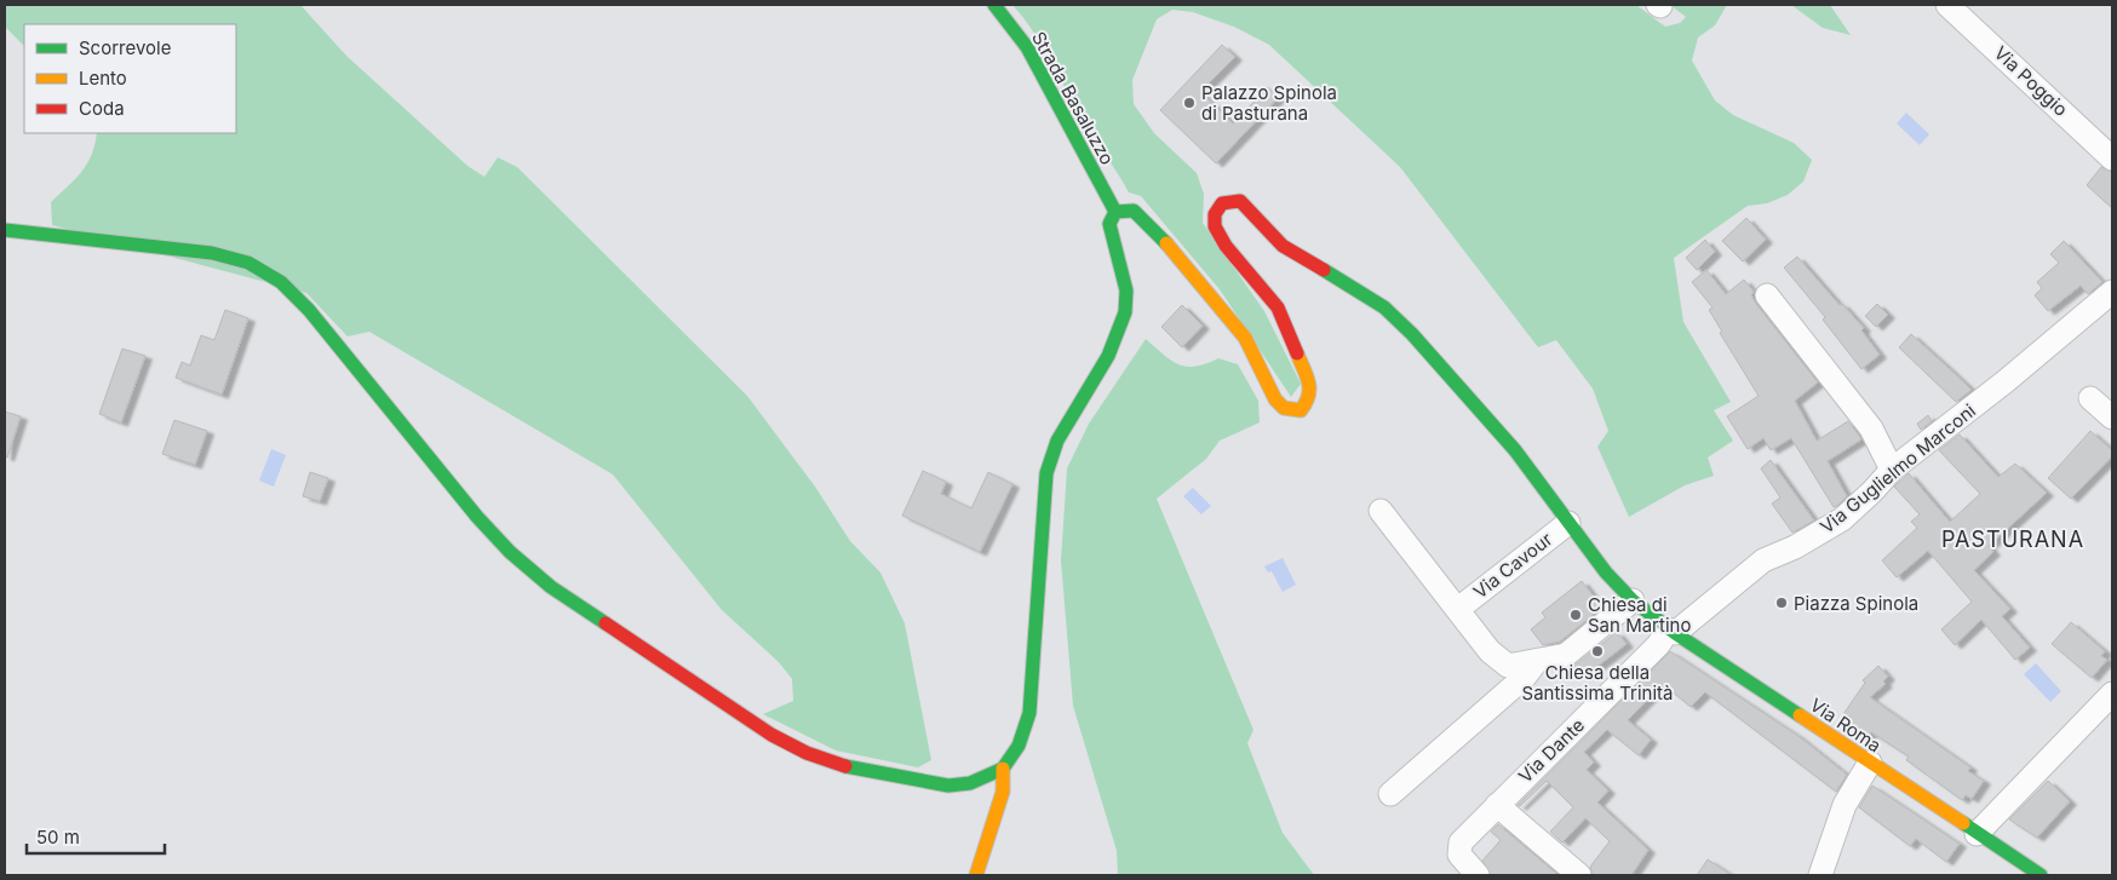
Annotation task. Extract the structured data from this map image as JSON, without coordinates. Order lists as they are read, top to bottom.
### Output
{
  "streets": {
    "main road": ["Strada Basaluzzo", "Via Roma"],
    "street": [
      "Via Poggio",
      "Via Guglielmo Marconi",
      "Via Cavour",
      "Via Dante"
    ]
  },
  "crossings": [
    ["Strada Basaluzzo", "Via Roma"],
    ["Via Guglielmo Marconi", "Via Roma"],
    ["Via Guglielmo Marconi", "Via Dante"],
    ["Via Cavour", "Via Roma"],
    ["Via Roma", "Via Dante"]
  ],
  "districts": ["PASTURANA"],
  "places": [
    "Palazzo Spinola di Pasturana",
    "Piazza Spinola",
    "Chiesa di San Martino",
    "Chiesa della Santissima Trinità"
  ],
  "legend": ["Scorrevole", "Lento", "Coda"],
  "scale_bar": "50 m"
}
